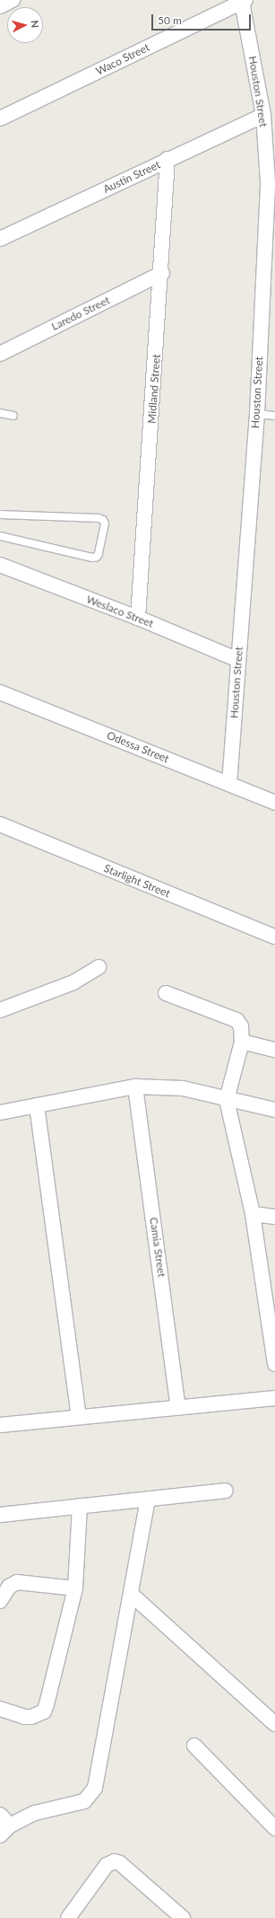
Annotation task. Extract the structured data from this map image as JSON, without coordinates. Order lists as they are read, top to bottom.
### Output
{
  "streets": {
    "street": [
      "Waco Street",
      "Houston Street",
      "Austin Street",
      "Laredo Street",
      "Midland Street",
      "Weslaco Street",
      "Odessa Street",
      "Starlight Street",
      "Camia Street"
    ]
  },
  "crossings": [
    ["Waco Street", "Houston Street"],
    ["Houston Street", "Austin Street"],
    ["Houston Street", "Weslaco Street"],
    ["Houston Street", "Odessa Street"],
    ["Austin Street", "Midland Street"],
    ["Laredo Street", "Midland Street"],
    ["Midland Street", "Weslaco Street"]
  ],
  "scale_bar": "50 m",
  "north": "right"
}
